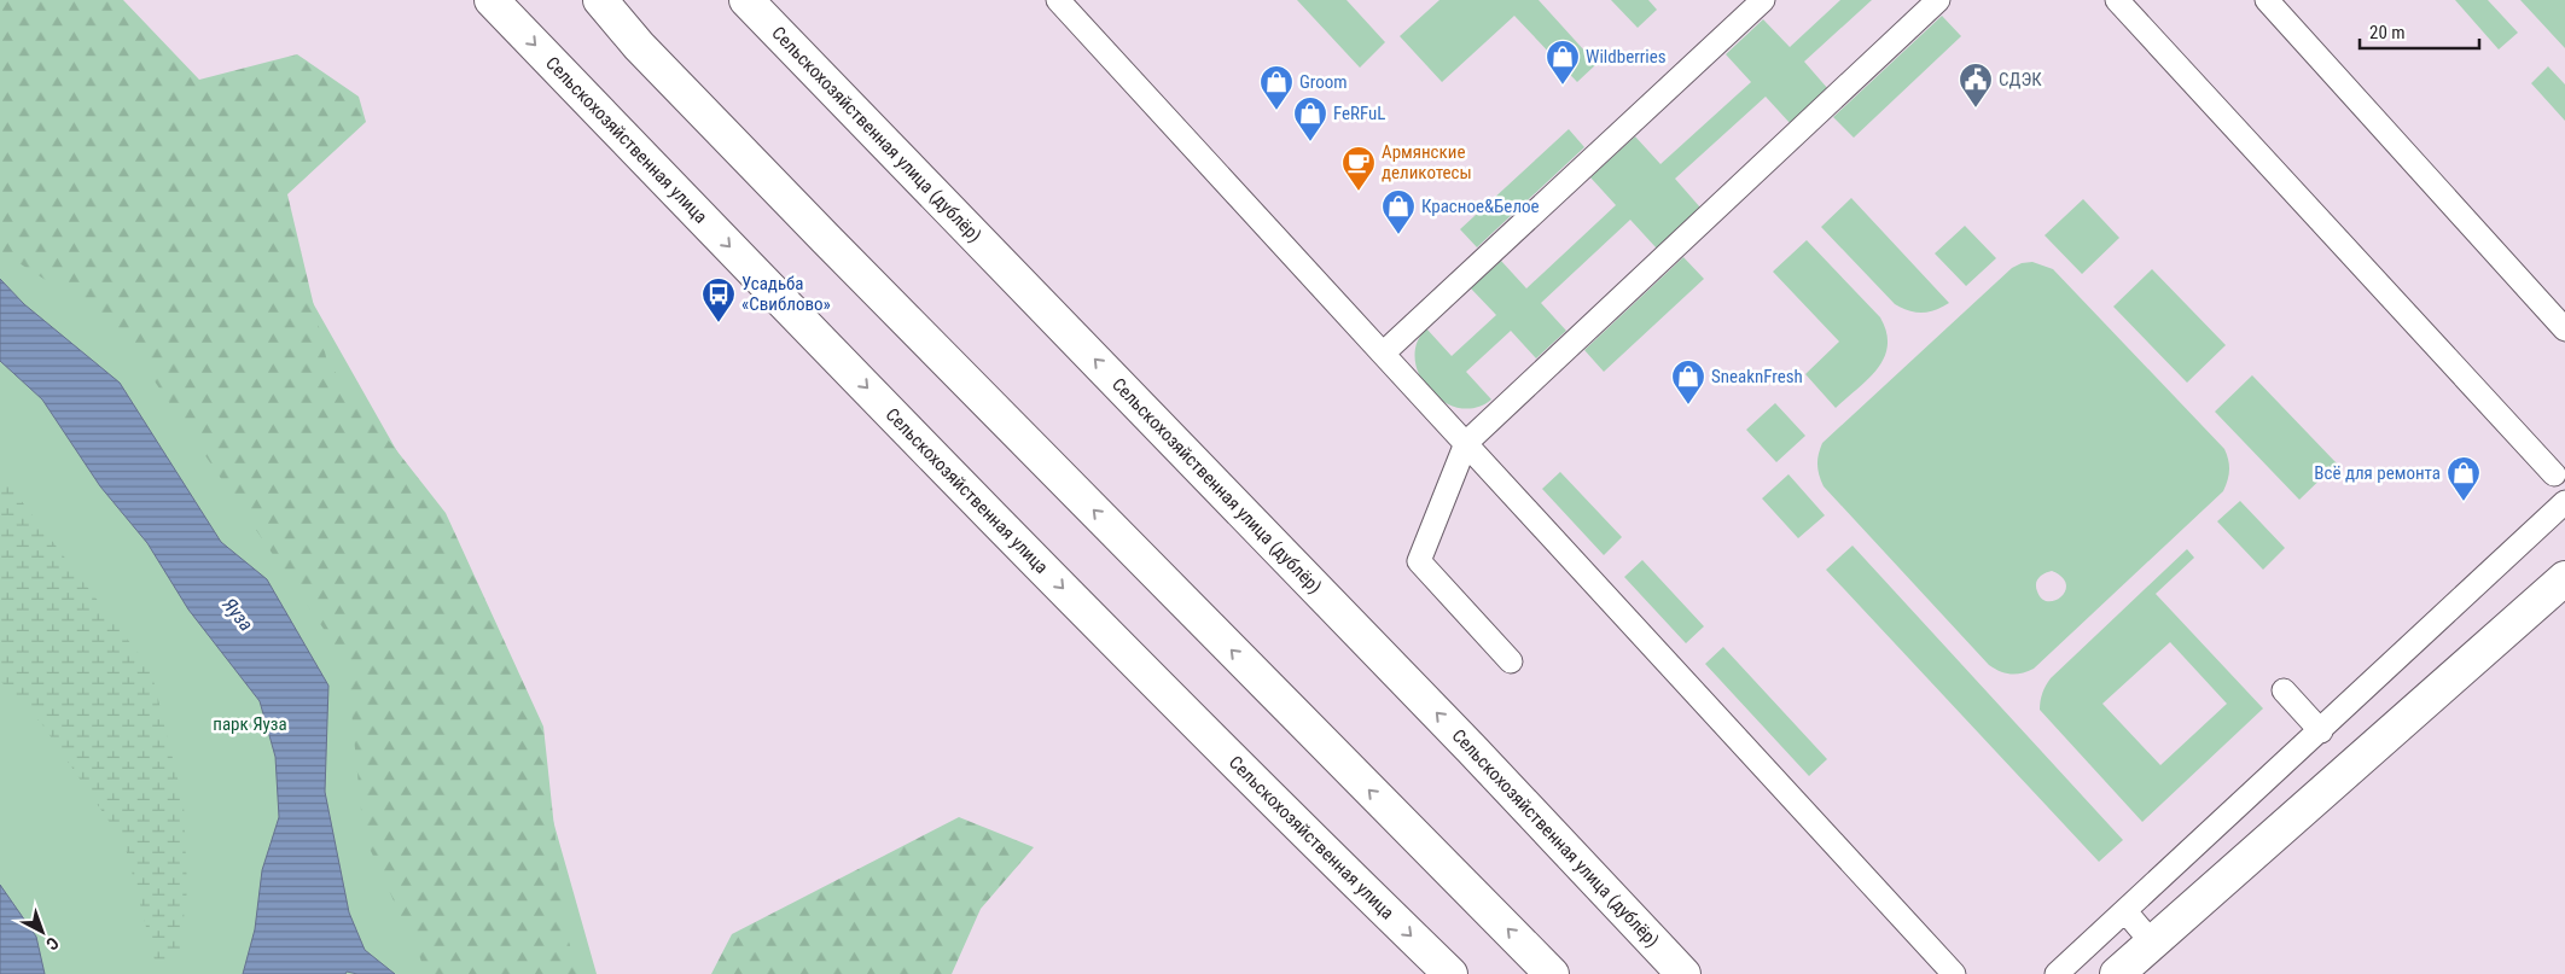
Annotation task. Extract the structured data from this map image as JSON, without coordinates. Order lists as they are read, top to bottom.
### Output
{
  "streets": {
    "main road": ["Сельскохозяйственная улица (дублёр)", "Сельскохозяйственная улица"]
  },
  "water": ["Яуза"],
  "parks": ["парк Яуза"],
  "places": {
    "shop": [
      "Wildberries",
      "Groom",
      "FeRFuL",
      "Красное&Белое",
      "SneaknFresh",
      "Всё для ремонта"
    ],
    "public building": ["СДЭК"],
    "cafe": ["Армянские деликотесы"],
    "bus stop": ["Усадьба «Свиблово»"]
  },
  "scale_bar": "20 m",
  "north": "bottom right"
}
